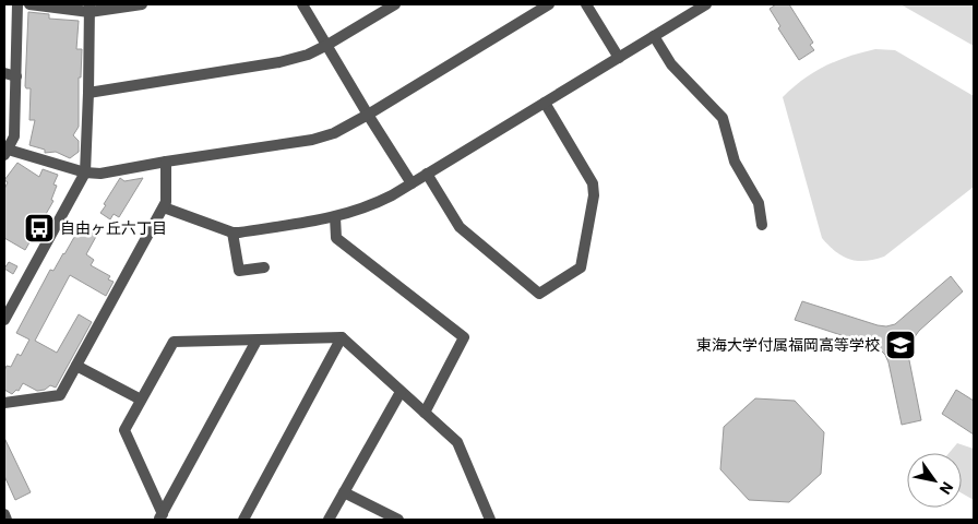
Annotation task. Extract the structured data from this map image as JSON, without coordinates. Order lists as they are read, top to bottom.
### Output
{
  "places": {
    "bus stop": ["自由ヶ丘六丁目"],
    "school or university": ["東海大学付属福岡高等学校"]
  },
  "north": "bottom right"
}
